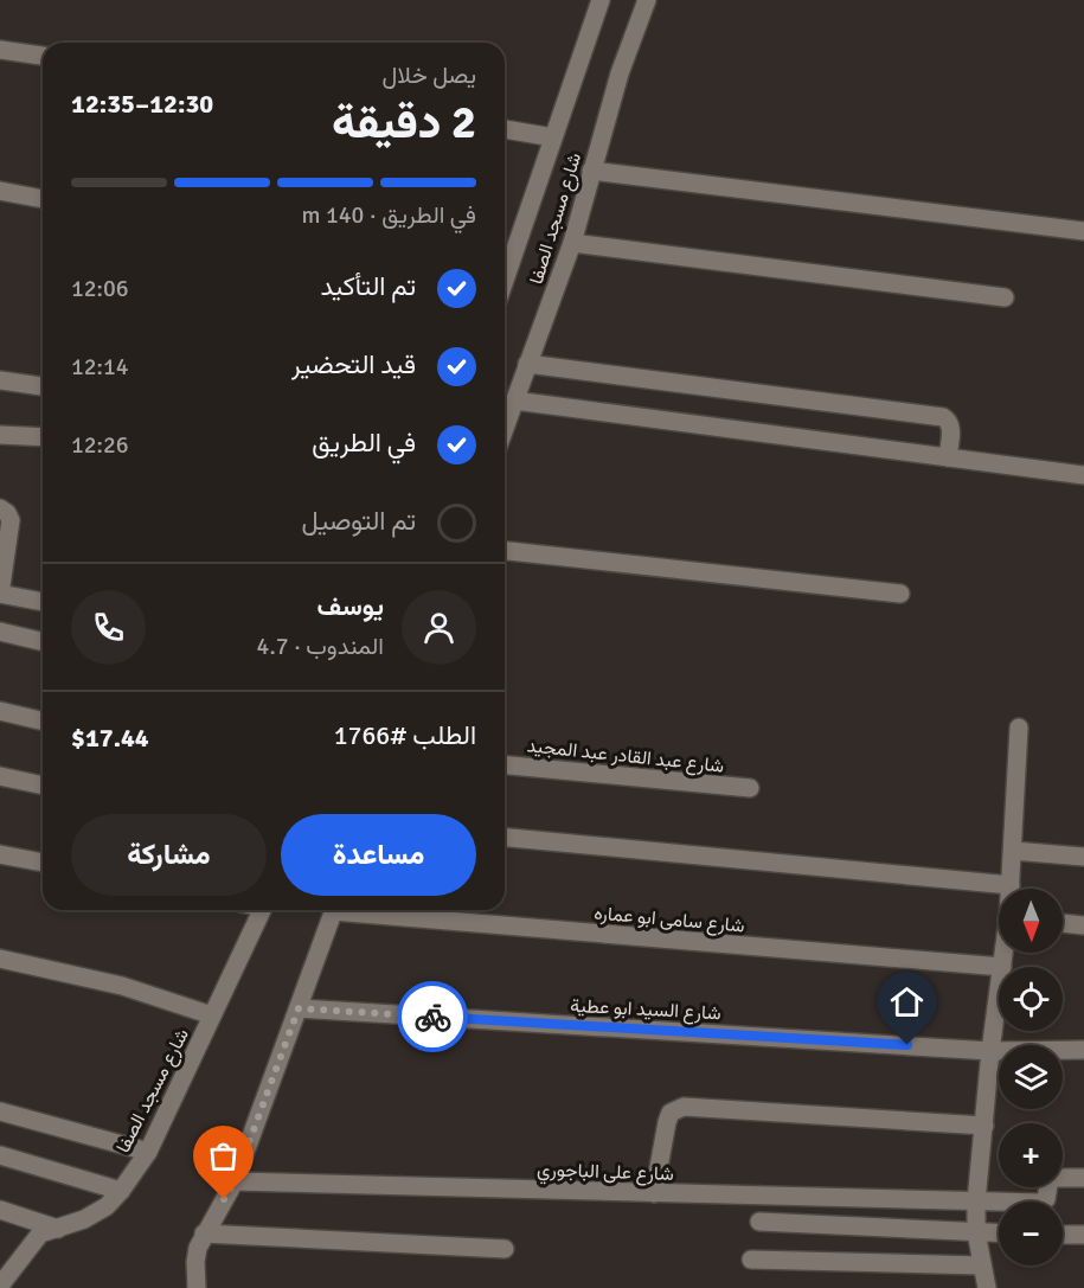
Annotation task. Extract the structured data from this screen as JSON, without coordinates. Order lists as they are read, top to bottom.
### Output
{
  "streets": {
    "street": [
      "شارع مسجد الصفا",
      "شارع عبد القادر عبد المجيد",
      "شارع سامى ابو عماره",
      "شارع السيد ابو عطية",
      "شارع على الباجوري"
    ]
  },
  "north": "bottom",
  "page": {
    "heading": ["2 دقيقة", "يصل خلال", "12:30–12:35"],
    "panel": [
      "يوسف",
      "المندوب · 4.7",
      "الطلب #1766",
      "$17.44"
    ],
    "bar": "في الطريق · 140 m",
    "list": [
      ["تم التأكيد", "12:06"],
      ["قيد التحضير", "12:14"],
      ["في الطريق", "12:26"],
      "تم التوصيل"
    ],
    "buttons": ["مساعدة", "مشاركة"],
    "map_buttons": ["+", "−"]
  }
}
